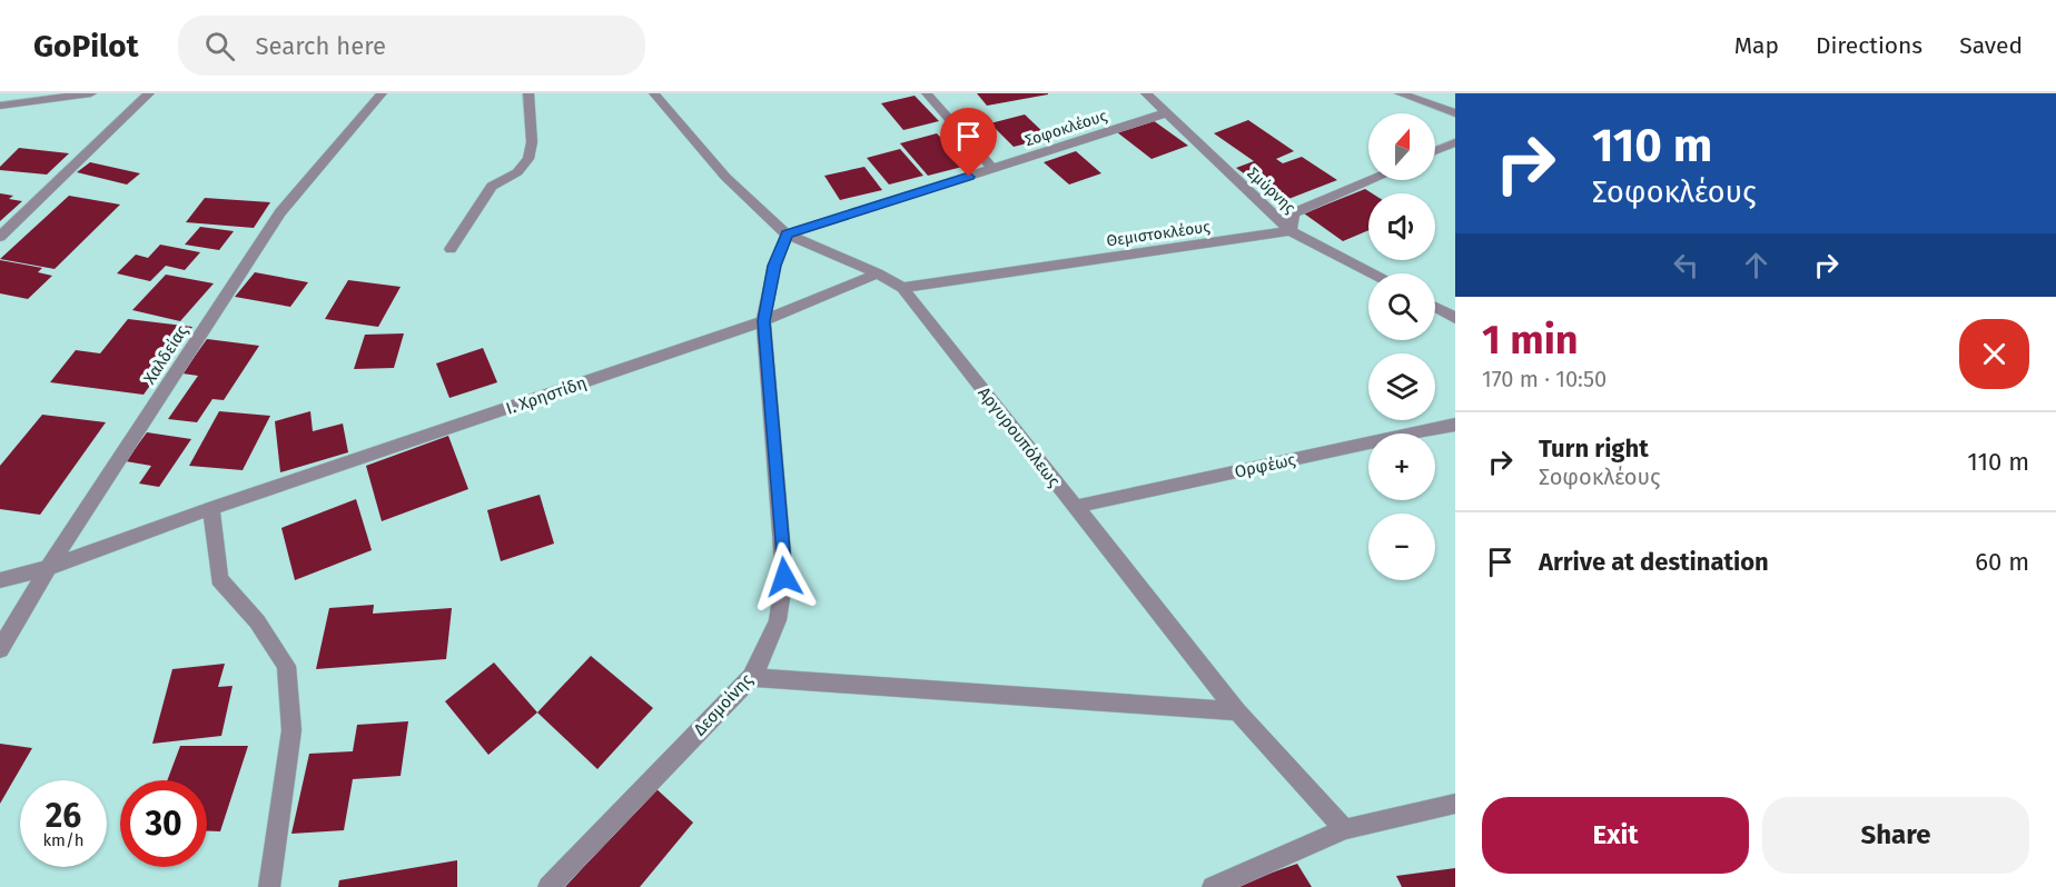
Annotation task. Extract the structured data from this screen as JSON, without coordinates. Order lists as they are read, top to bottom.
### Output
{
  "streets": {
    "street": [
      "Σοφοκλέους",
      "Σμύρνης",
      "Θεμιστοκλέους",
      "Χαλδείας",
      "Ι. Χρηστίδη",
      "Αργυρουπόλεως",
      "Ορφέως",
      "Δεσμοίνης"
    ]
  },
  "crossings": [
    ["Σοφοκλέους", "Σμύρνης"],
    ["Σοφοκλέους", "Αργυρουπόλεως"],
    ["Σοφοκλέους", "Δεσμοίνης"],
    ["Σμύρνης", "Θεμιστοκλέους"],
    ["Θεμιστοκλέους", "Αργυρουπόλεως"],
    ["Χαλδείας", "Ι. Χρηστίδη"],
    ["Ι. Χρηστίδη", "Αργυρουπόλεως"],
    ["Ι. Χρηστίδη", "Δεσμοίνης"],
    ["Αργυρουπόλεως", "Ορφέως"],
    ["Αργυρουπόλεως", "Δεσμοίνης"]
  ],
  "north": "top",
  "page": {
    "header": "GoPilot",
    "search": "Search here",
    "nav": ["Map", "Directions", "Saved"],
    "turn": ["110 m", "Σοφοκλέους"],
    "map_buttons": ["+", "−"],
    "heading": ["1 min", "170 m · 10:50"],
    "list": [
      {
        "name": "Turn right",
        "note": "Σοφοκλέους",
        "value": "110 m"
      },
      {
        "name": "Arrive at destination",
        "value": "60 m"
      }
    ],
    "speed": "26 km/h",
    "limit": "30",
    "buttons": ["Exit", "Share"]
  }
}
